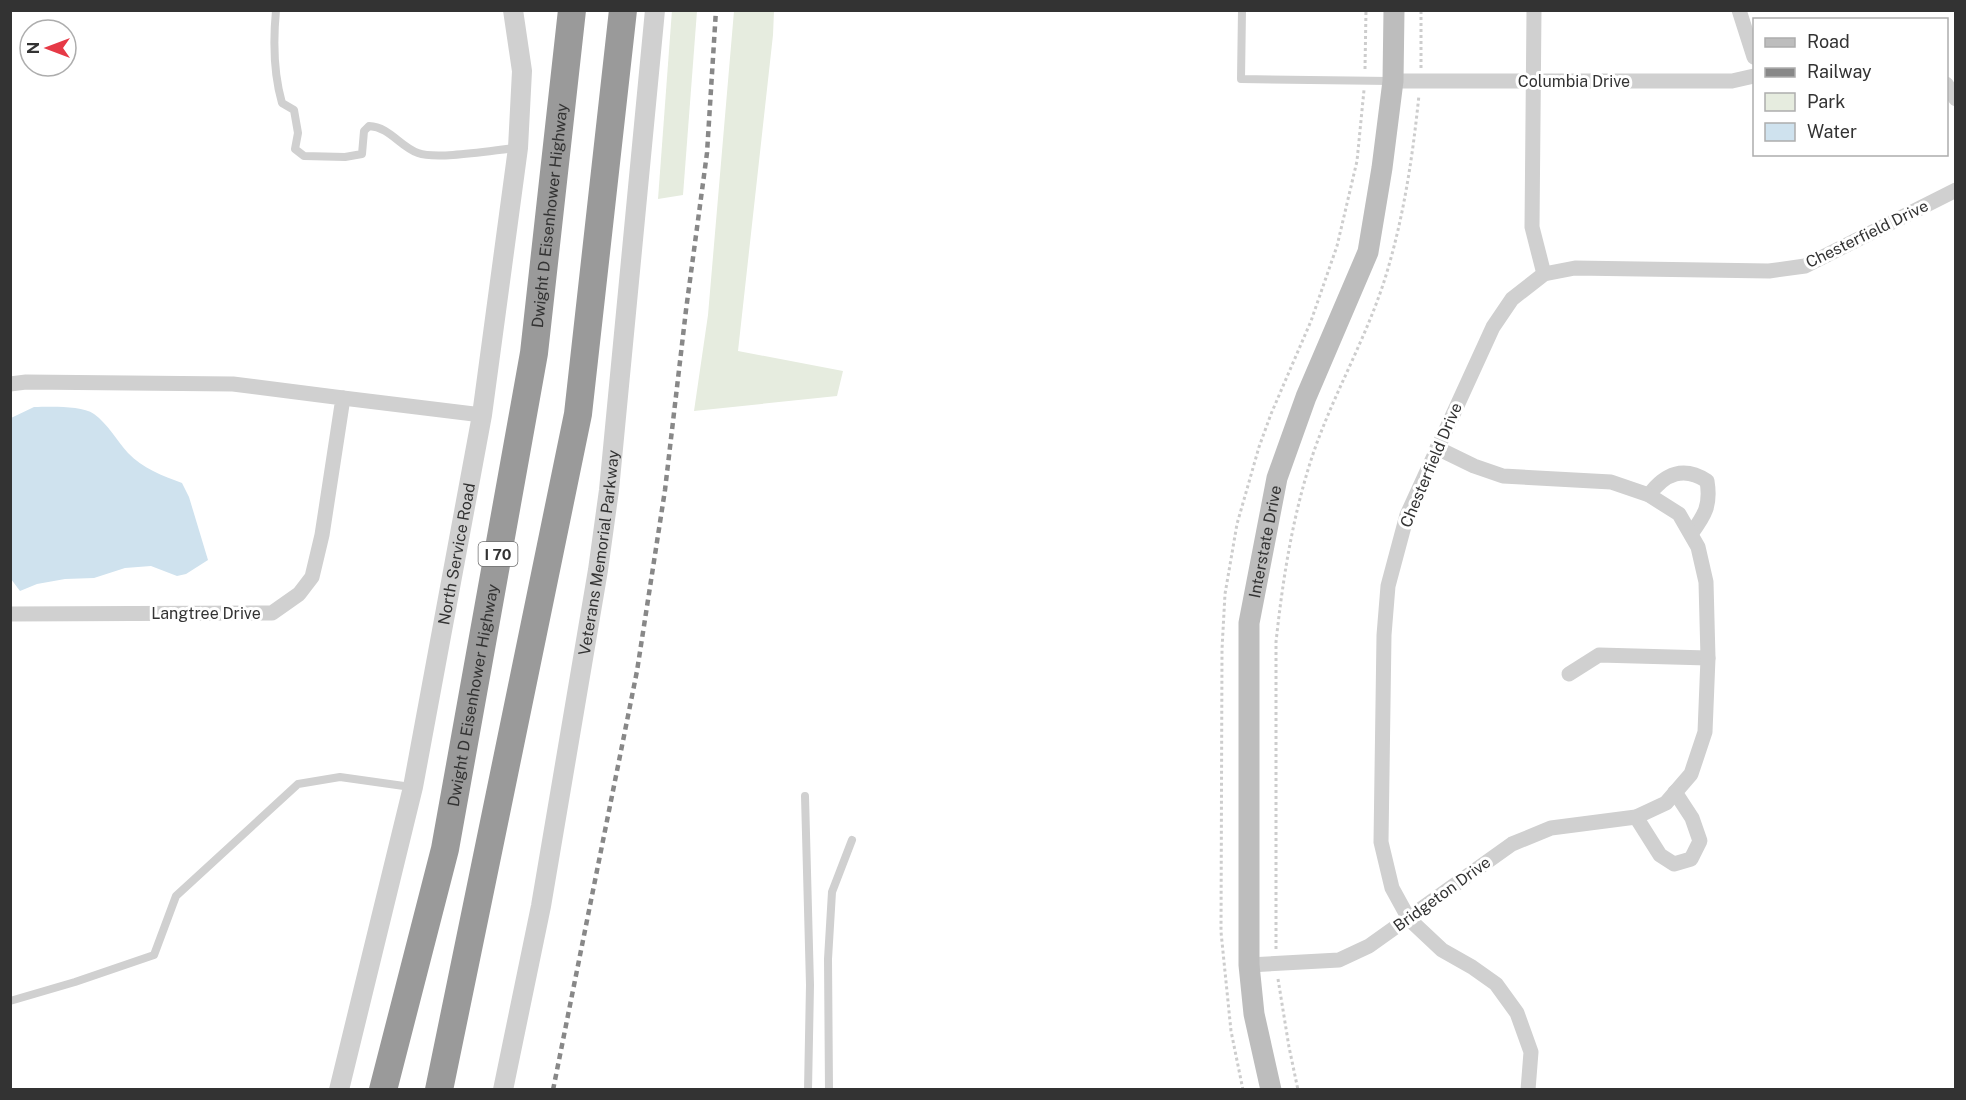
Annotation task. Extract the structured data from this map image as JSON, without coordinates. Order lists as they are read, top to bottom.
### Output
{
  "streets": {
    "highway": ["Dwight D Eisenhower Highway", "I 70"],
    "main road": ["Interstate Drive"],
    "street": [
      "Columbia Drive",
      "Chesterfield Drive",
      "Veterans Memorial Parkway",
      "North Service Road",
      "Langtree Drive",
      "Bridgeton Drive"
    ]
  },
  "crossings": [
    ["Columbia Drive", "Interstate Drive"],
    ["Chesterfield Drive", "Bridgeton Drive"],
    ["Interstate Drive", "Bridgeton Drive"]
  ],
  "legend": [
    "Road",
    "Railway",
    "Park",
    "Water"
  ],
  "north": "left"
}
